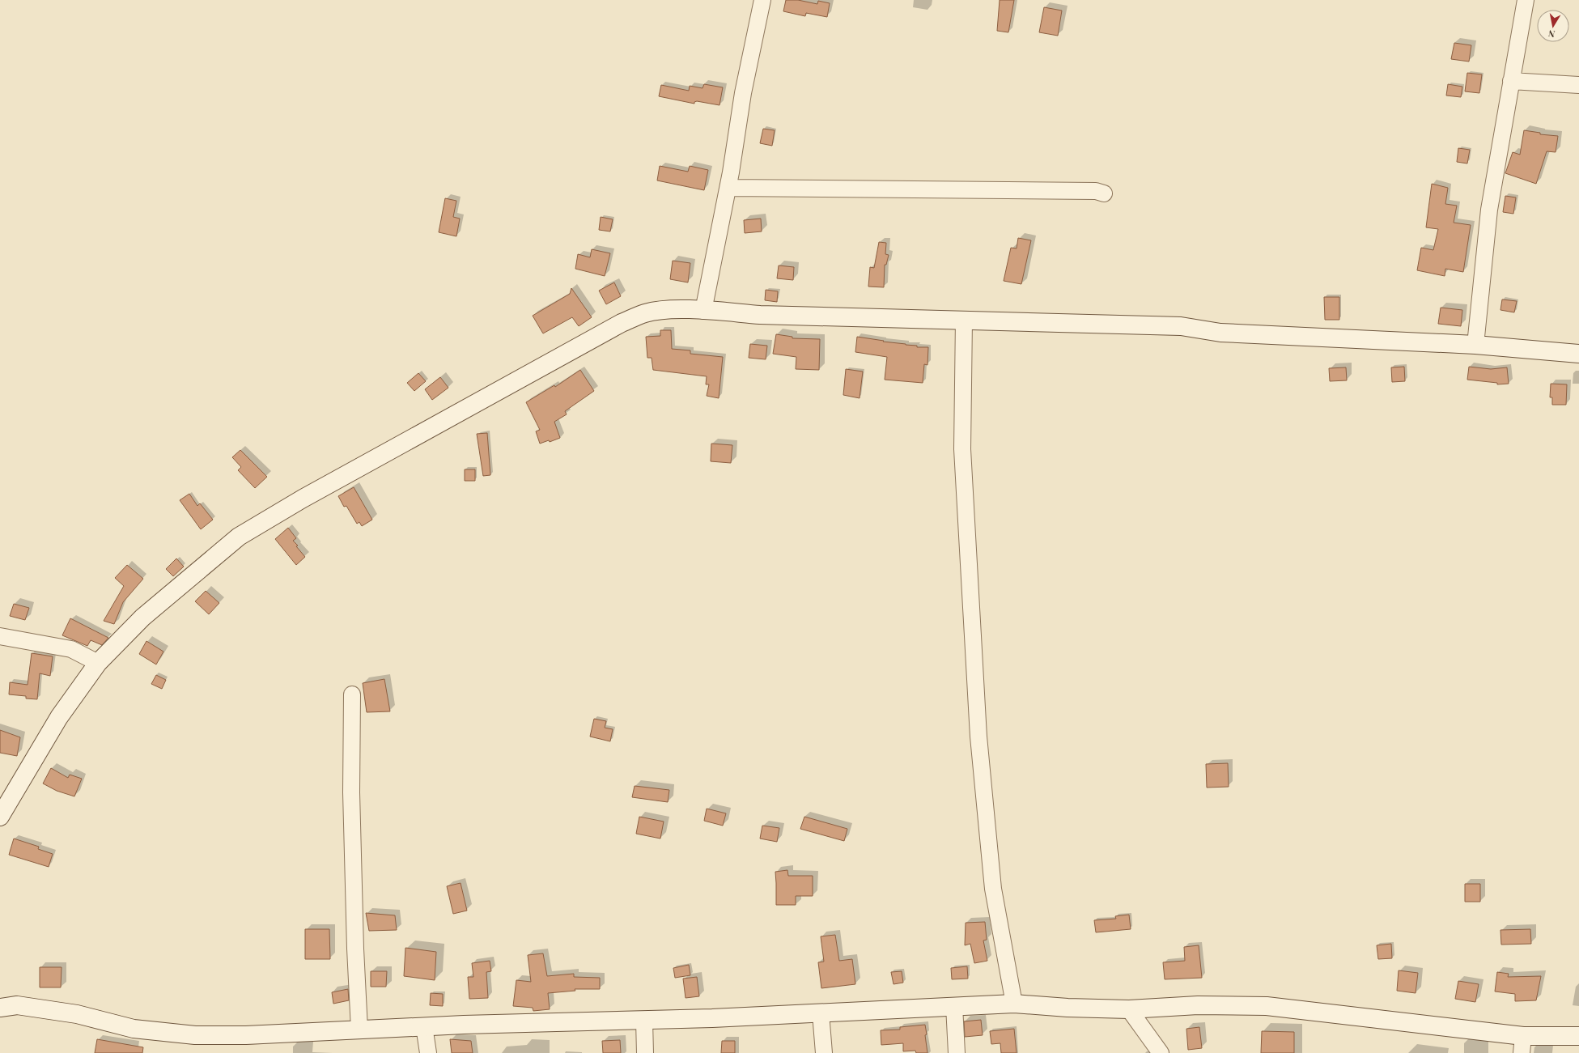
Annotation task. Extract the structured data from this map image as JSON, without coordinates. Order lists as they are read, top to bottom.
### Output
{
  "north": "bottom"
}
